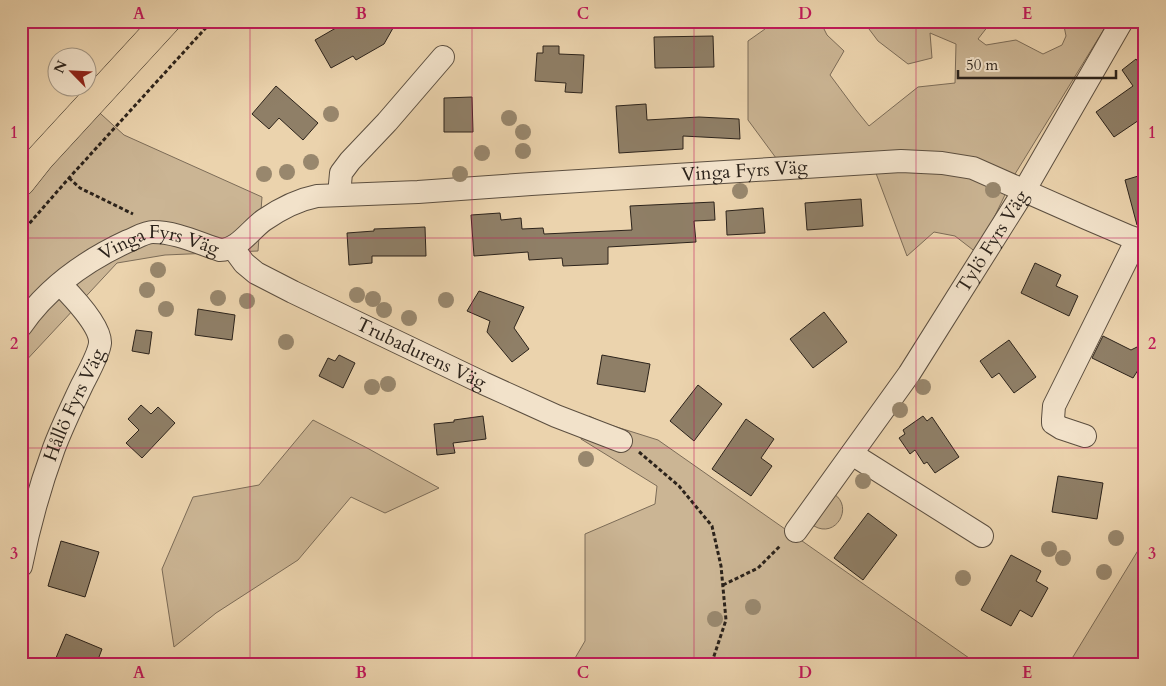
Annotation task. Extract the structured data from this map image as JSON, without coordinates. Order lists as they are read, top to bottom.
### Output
{
  "streets": {
    "street": [
      "Vinga Fyrs Väg",
      "Tylö Fyrs Väg",
      "Trubadurens Väg",
      "Hållö Fyrs Väg"
    ]
  },
  "crossings": [
    ["Vinga Fyrs Väg", "Tylö Fyrs Väg"],
    ["Vinga Fyrs Väg", "Trubadurens Väg"],
    ["Vinga Fyrs Väg", "Hållö Fyrs Väg"]
  ],
  "scale_bar": "50 m",
  "north": "top left",
  "grid": {
    "columns": [
      "A",
      "B",
      "C",
      "D",
      "E"
    ],
    "rows": ["1", "2", "3"]
  }
}
